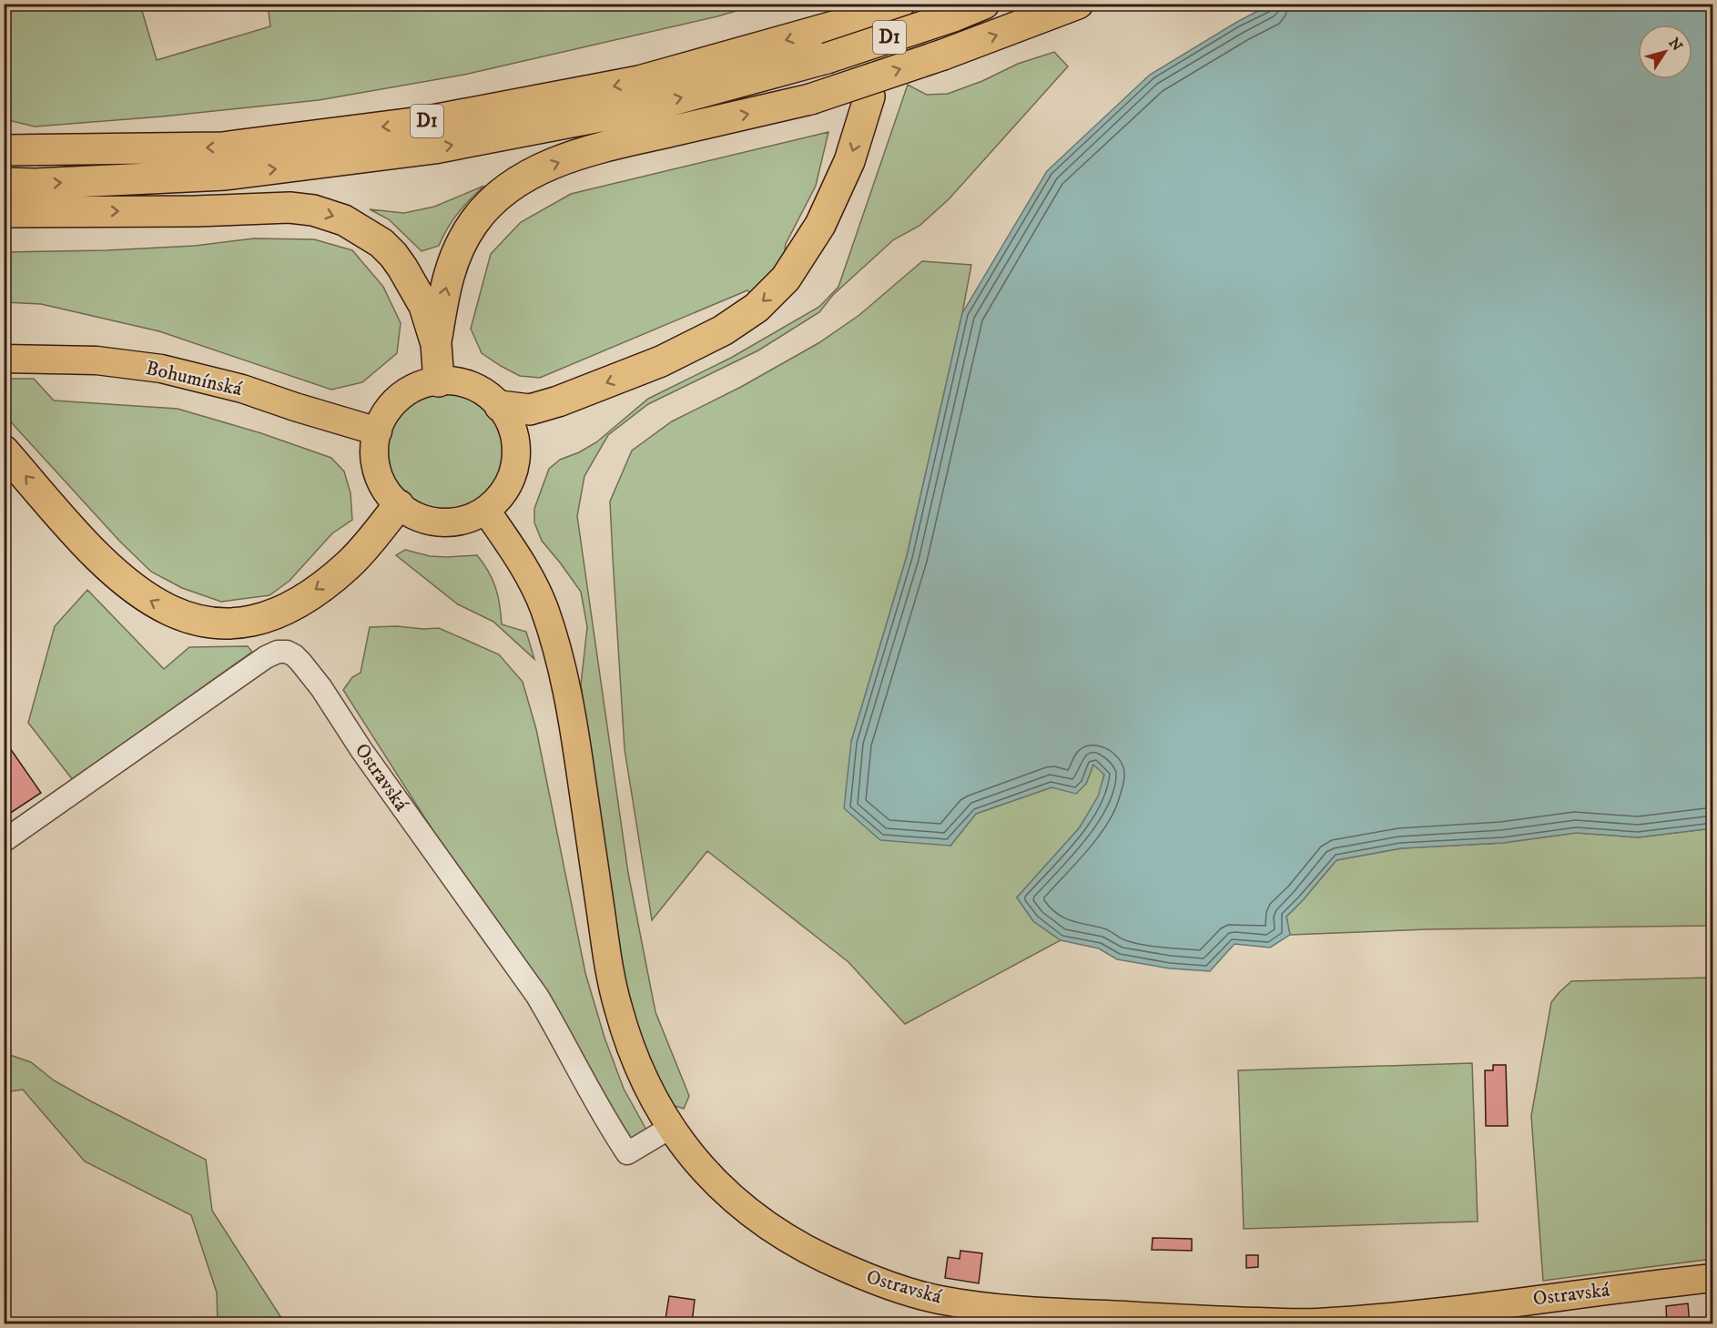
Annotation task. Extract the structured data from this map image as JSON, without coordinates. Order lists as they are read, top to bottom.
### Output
{
  "streets": {
    "highway": ["D1"],
    "main road": ["Bohumínská", "Ostravská"]
  },
  "crossings": [
    ["Bohumínská", "Ostravská"]
  ],
  "north": "top right"
}
